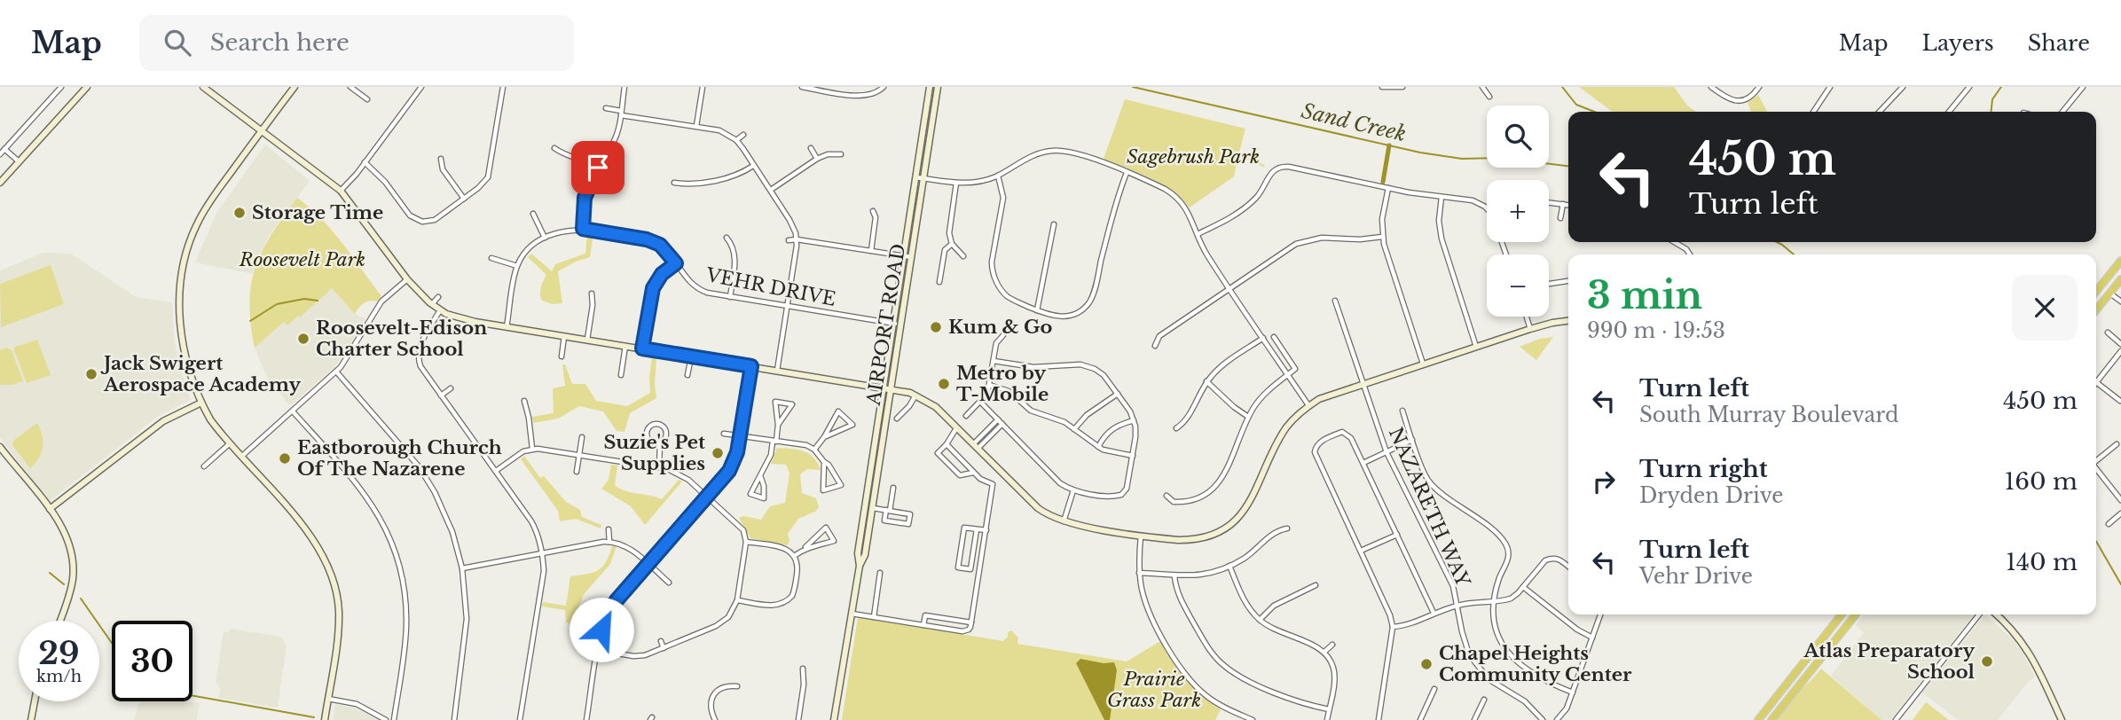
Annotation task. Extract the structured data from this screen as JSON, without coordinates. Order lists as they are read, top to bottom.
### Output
{
  "streets": {
    "main road": ["AIRPORT ROAD"],
    "street": ["VEHR DRIVE", "NAZARETH WAY"]
  },
  "crossings": [
    ["VEHR DRIVE", "AIRPORT ROAD"]
  ],
  "water": ["Sand Creek"],
  "parks": ["Sagebrush Park", "Roosevelt Park", "Prairie Grass Park"],
  "places": [
    "Storage Time",
    "Kum & Go",
    "Roosevelt-Edison Charter School",
    "Jack Swigert Aerospace Academy",
    "Metro by T-Mobile",
    "Suzie's Pet Supplies",
    "Eastborough Church Of The Nazarene",
    "Atlas Preparatory School",
    "Chapel Heights Community Center"
  ],
  "page": {
    "header": "Map",
    "search": "Search here",
    "nav": ["Map", "Layers", "Share"],
    "map_buttons": ["+", "−"],
    "turn": ["450 m", "Turn left"],
    "heading": ["3 min", "990 m · 19:53"],
    "list": [
      {
        "name": "Turn left",
        "note": "South Murray Boulevard",
        "value": "450 m"
      },
      {
        "name": "Turn right",
        "note": "Dryden Drive",
        "value": "160 m"
      },
      {
        "name": "Turn left",
        "note": "Vehr Drive",
        "value": "140 m"
      }
    ],
    "speed": "29 km/h",
    "limit": "30"
  }
}
